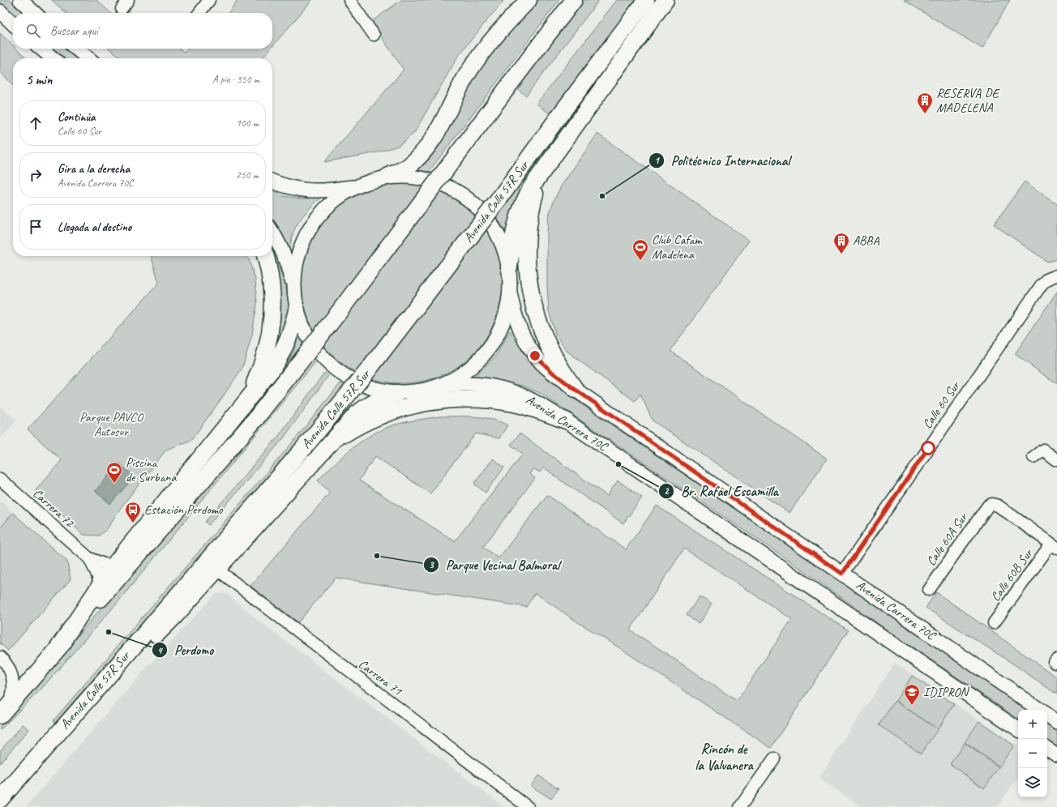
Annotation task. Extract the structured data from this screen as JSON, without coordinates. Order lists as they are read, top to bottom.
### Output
{
  "streets": {
    "highway": ["Avenida Calle 57R Sur"],
    "main road": ["Avenida Carrera 70C"],
    "street": [
      "Calle 60 Sur",
      "Carrera 72",
      "Calle 60A Sur",
      "Calle 60B Sur",
      "Carrera 71"
    ]
  },
  "crossings": [
    ["Calle 60 Sur", "Avenida Carrera 70C"],
    ["Calle 60A Sur", "Calle 60B Sur"]
  ],
  "districts": ["Rincón de la Valvanera"],
  "parks": ["Parque PAVCO Autosur"],
  "places": {
    "building": ["RESERVA DE MADELENA", "ABBA"],
    "other": [
      "Politécnico Internacional",
      "Br. Rafael Escamilla",
      "Parque Vecinal Balmoral",
      "Perdomo"
    ],
    "sports": ["Club Cafam Madelena", "Piscina de Surbana"],
    "bus stop": ["Estación Perdomo"],
    "school or university": ["IDIPRON"]
  },
  "page": {
    "search": "Buscar aquí",
    "heading": ["5 min", "A pie · 350 m"],
    "list": [
      ["Continúa", "Calle 60 Sur", "100 m"],
      ["Gira a la derecha", "Avenida Carrera 70C", "250 m"],
      "Llegada al destino"
    ],
    "map_buttons": ["+", "−"]
  }
}
